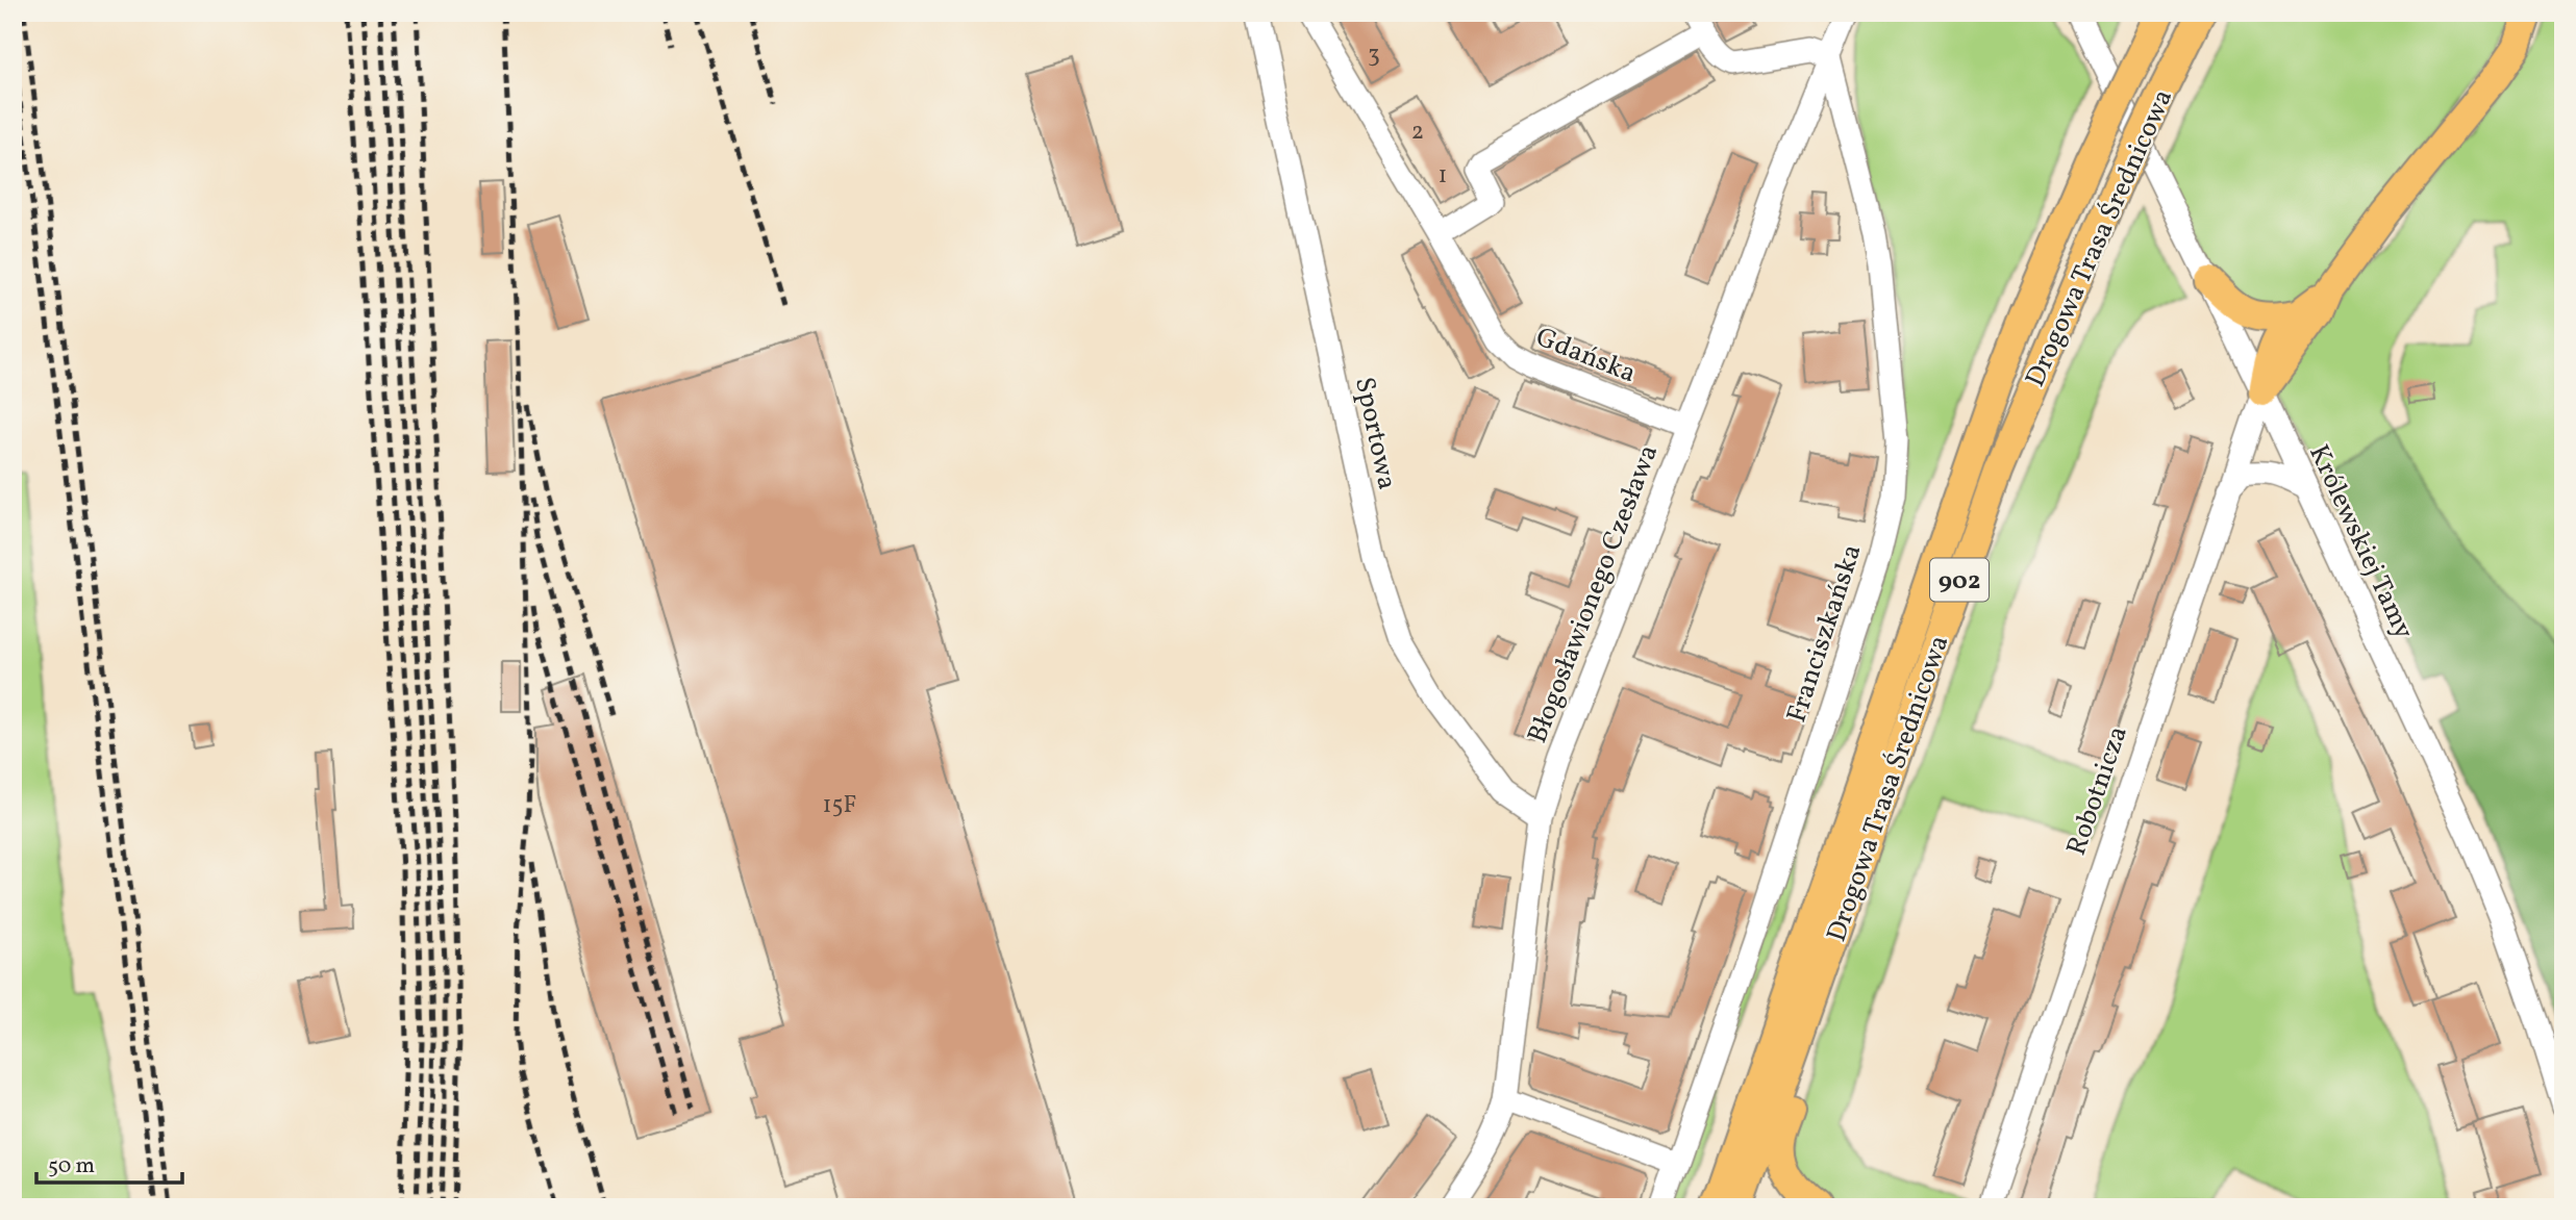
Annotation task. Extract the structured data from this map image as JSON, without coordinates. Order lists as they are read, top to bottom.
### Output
{
  "streets": {
    "main road": ["Drogowa Trasa Średnicowa", "902"],
    "street": [
      "Gdańska",
      "Sportowa",
      "Królewskiej Tamy",
      "Błogosławionego Czesława",
      "Franciszkańska",
      "Robotnicza"
    ]
  },
  "crossings": [
    ["Gdańska", "Błogosławionego Czesława"],
    ["Sportowa", "Błogosławionego Czesława"],
    ["Królewskiej Tamy", "Robotnicza"],
    ["Błogosławionego Czesława", "Franciszkańska"]
  ],
  "house_numbers": [
    "3",
    "2",
    "1",
    "15F"
  ],
  "scale_bar": "50 m"
}
